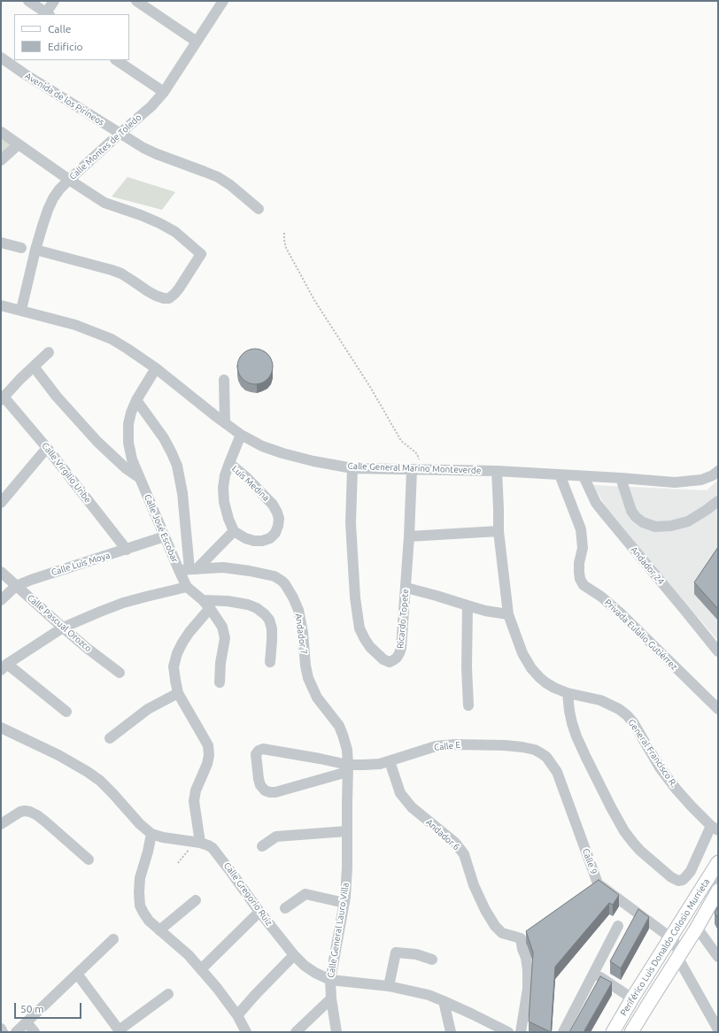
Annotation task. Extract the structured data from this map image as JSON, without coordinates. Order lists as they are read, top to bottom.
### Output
{
  "streets": {
    "main road": ["Periférico Luis Donaldo Colosio Murrieta"],
    "street": [
      "Avenida de los Pirineos",
      "Calle Montes de Toledo",
      "Calle General Marino Monteverde",
      "Calle Virgilio Uribe",
      "Luis Medina",
      "Calle José Escobar",
      "Calle Luis Moya",
      "Andador 24",
      "Ricardo Topete",
      "Calle Pascual Orozco",
      "Andador 7",
      "Privada Eulalio Gutiérrez",
      "Calle E",
      "General Francisco R.",
      "Andador 6",
      "Calle 9",
      "Calle Gregorio Ruíz",
      "Calle General Lauro Villa"
    ]
  },
  "crossings": [
    ["Avenida de los Pirineos", "Calle Montes de Toledo"],
    ["Calle Montes de Toledo", "Calle General Marino Monteverde"],
    ["Calle General Marino Monteverde", "Luis Medina"],
    ["Calle General Marino Monteverde", "Calle José Escobar"],
    ["Calle General Marino Monteverde", "Andador 24"],
    ["Calle General Marino Monteverde", "Ricardo Topete"],
    ["Calle General Marino Monteverde", "Privada Eulalio Gutiérrez"],
    ["Calle General Marino Monteverde", "General Francisco R."],
    ["Calle Virgilio Uribe", "Calle Luis Moya"],
    ["Calle José Escobar", "Calle Luis Moya"],
    ["Calle José Escobar", "Andador 7"],
    ["Calle Luis Moya", "Calle Pascual Orozco"],
    ["Andador 7", "Calle E"],
    ["Andador 7", "Calle General Lauro Villa"],
    ["Calle E", "Andador 6"],
    ["Calle E", "Calle 9"],
    ["Calle E", "Calle General Lauro Villa"],
    ["Calle 9", "Periférico Luis Donaldo Colosio Murrieta"],
    ["Calle Gregorio Ruíz", "Calle General Lauro Villa"]
  ],
  "legend": ["Calle", "Edificio"],
  "scale_bar": "50 m"
}
